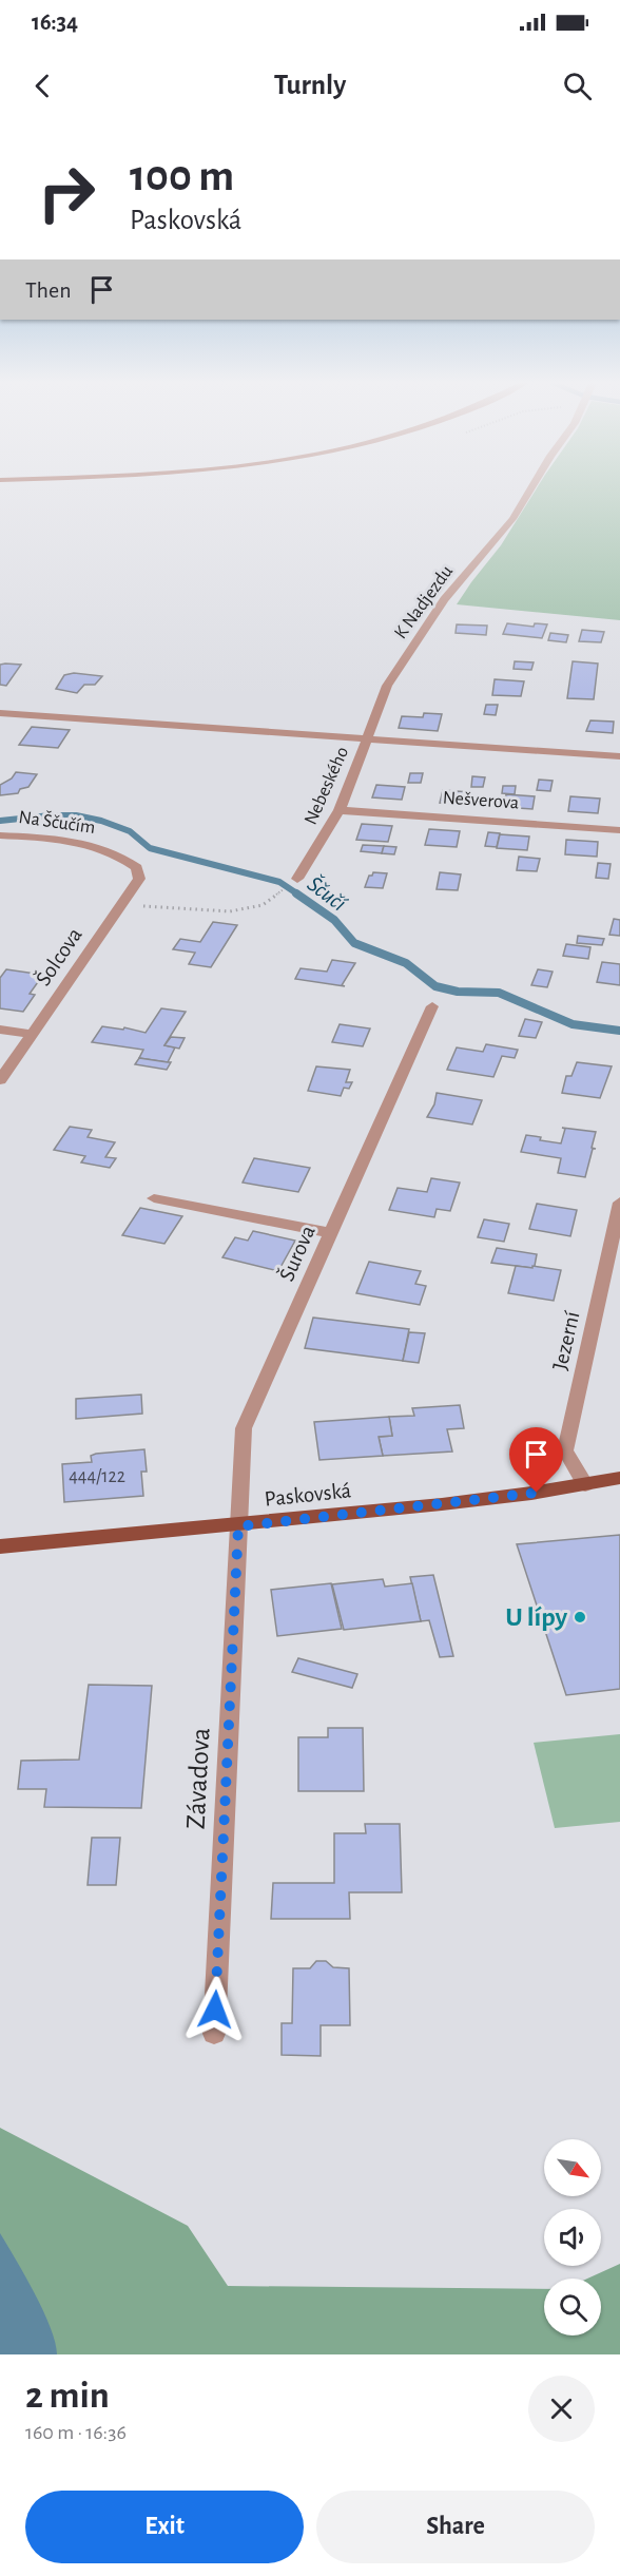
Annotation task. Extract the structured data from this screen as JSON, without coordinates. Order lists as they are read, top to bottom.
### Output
{
  "streets": {
    "main road": ["Paskovská"],
    "street": [
      "K Nadjezdu",
      "Nebeského",
      "Nešverova",
      "Na Ščučím",
      "Šolcova",
      "Šurova",
      "Jezerní",
      "Závadova"
    ]
  },
  "crossings": [
    ["K Nadjezdu", "Nebeského"],
    ["Nebeského", "Nešverova"],
    ["Na Ščučím", "Šolcova"],
    ["Šurova", "Paskovská"],
    ["Šurova", "Závadova"],
    ["Jezerní", "Paskovská"],
    ["Paskovská", "Závadova"]
  ],
  "water": ["Ščučí"],
  "places": ["U lípy"],
  "house_numbers": ["444/122"],
  "north": "bottom right",
  "page": {
    "status": "16:34",
    "header": "Turnly",
    "turn": ["100 m", "Paskovská"],
    "then": "Then",
    "heading": ["2 min", "160 m · 16:36"],
    "buttons": ["Exit", "Share"]
  }
}
